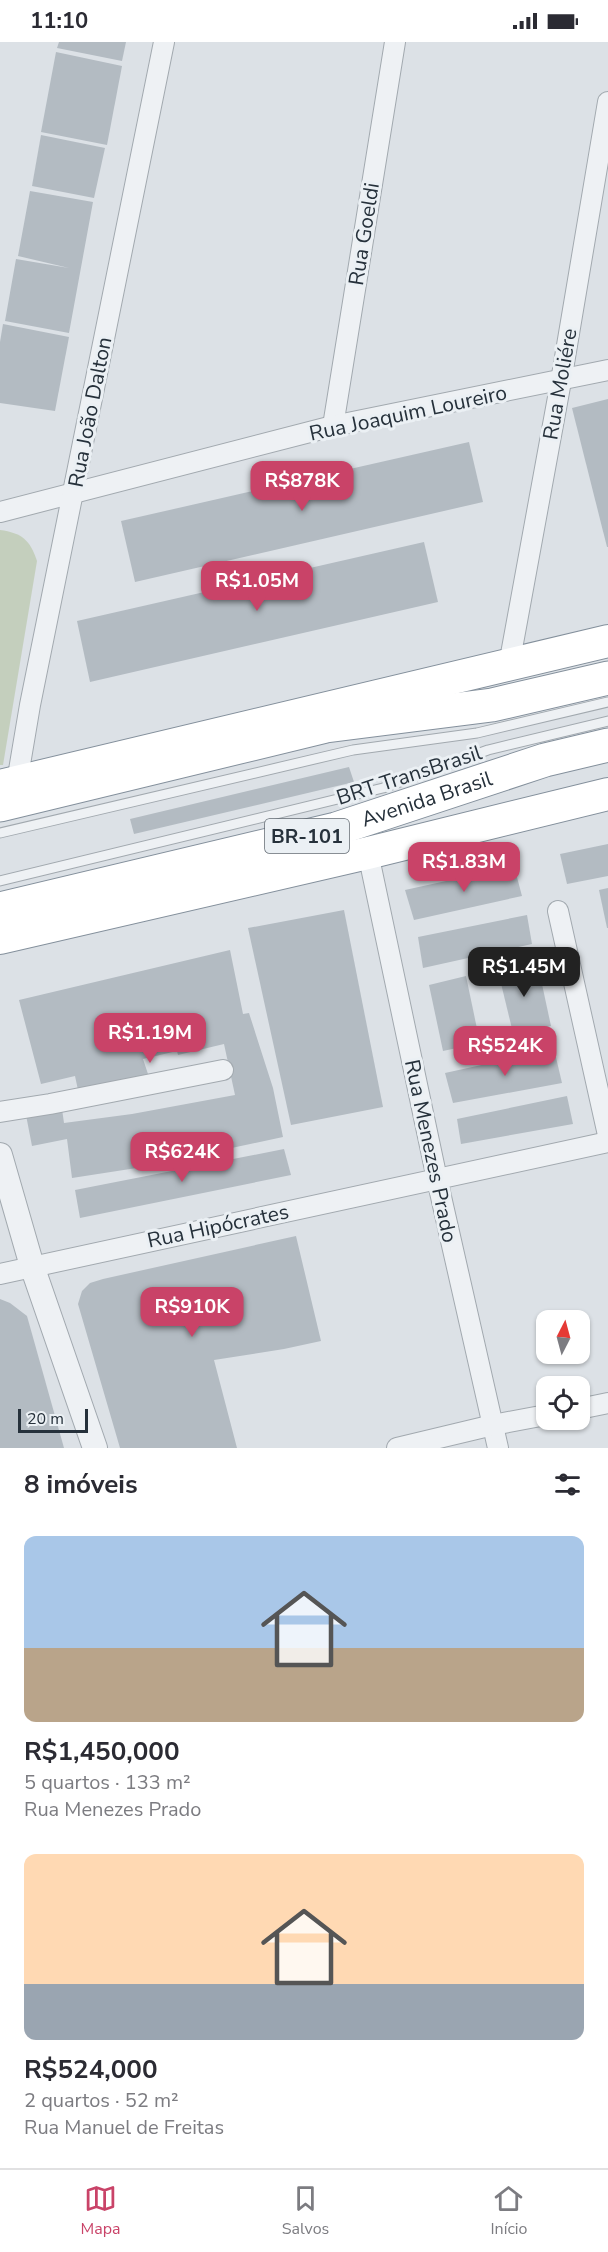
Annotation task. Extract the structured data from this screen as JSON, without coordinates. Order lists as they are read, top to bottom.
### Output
{
  "streets": {
    "highway": ["Avenida Brasil", "BR-101"],
    "street": [
      "Rua Goeldi",
      "Rua Moliére",
      "Rua João Dalton",
      "Rua Joaquim Loureiro",
      "Rua Menezes Prado",
      "Rua Hipócrates"
    ],
    "lane": ["BRT TransBrasil"]
  },
  "crossings": [
    ["Rua Goeldi", "Rua Joaquim Loureiro"],
    ["Rua Moliére", "Rua Joaquim Loureiro"],
    ["Rua João Dalton", "Rua Joaquim Loureiro"],
    ["Avenida Brasil", "Rua Menezes Prado"],
    ["Rua Menezes Prado", "Rua Hipócrates"]
  ],
  "scale_bar": "20 m",
  "north": "top",
  "page": {
    "status": "11:10",
    "price": [
      "R$878K",
      "R$1.05M",
      "R$1.83M",
      "R$1.45M",
      "R$1.19M",
      "R$524K",
      "R$624K",
      "R$910K"
    ],
    "scale": "20 m",
    "heading": "8 imóveis",
    "list": [
      {
        "name": "R$1,450,000",
        "note": "5 quartos · 133 m² · Rua Menezes Prado"
      },
      {
        "name": "R$524,000",
        "note": "2 quartos · 52 m² · Rua Manuel de Freitas"
      }
    ],
    "tabs": ["Mapa", "Salvos", "Início"]
  }
}
